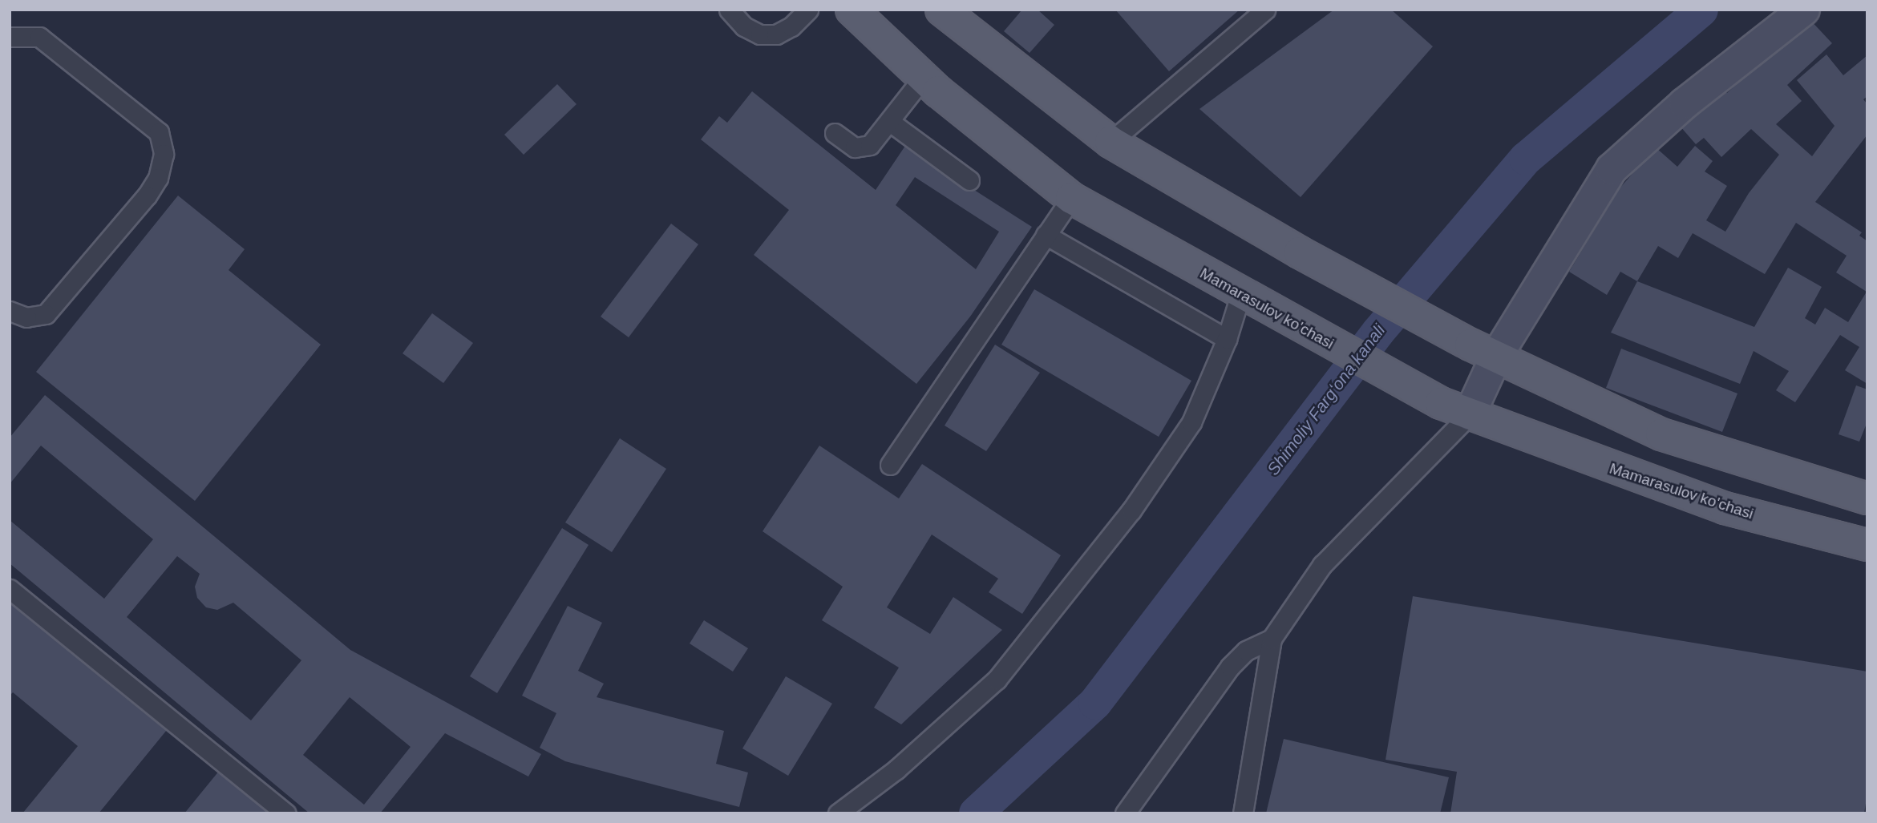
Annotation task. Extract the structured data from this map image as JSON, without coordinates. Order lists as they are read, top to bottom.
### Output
{
  "streets": {
    "main road": ["Mamarasulov ko'chasi"]
  },
  "water": ["Shimoliy Fargʻona kanali"]
}
